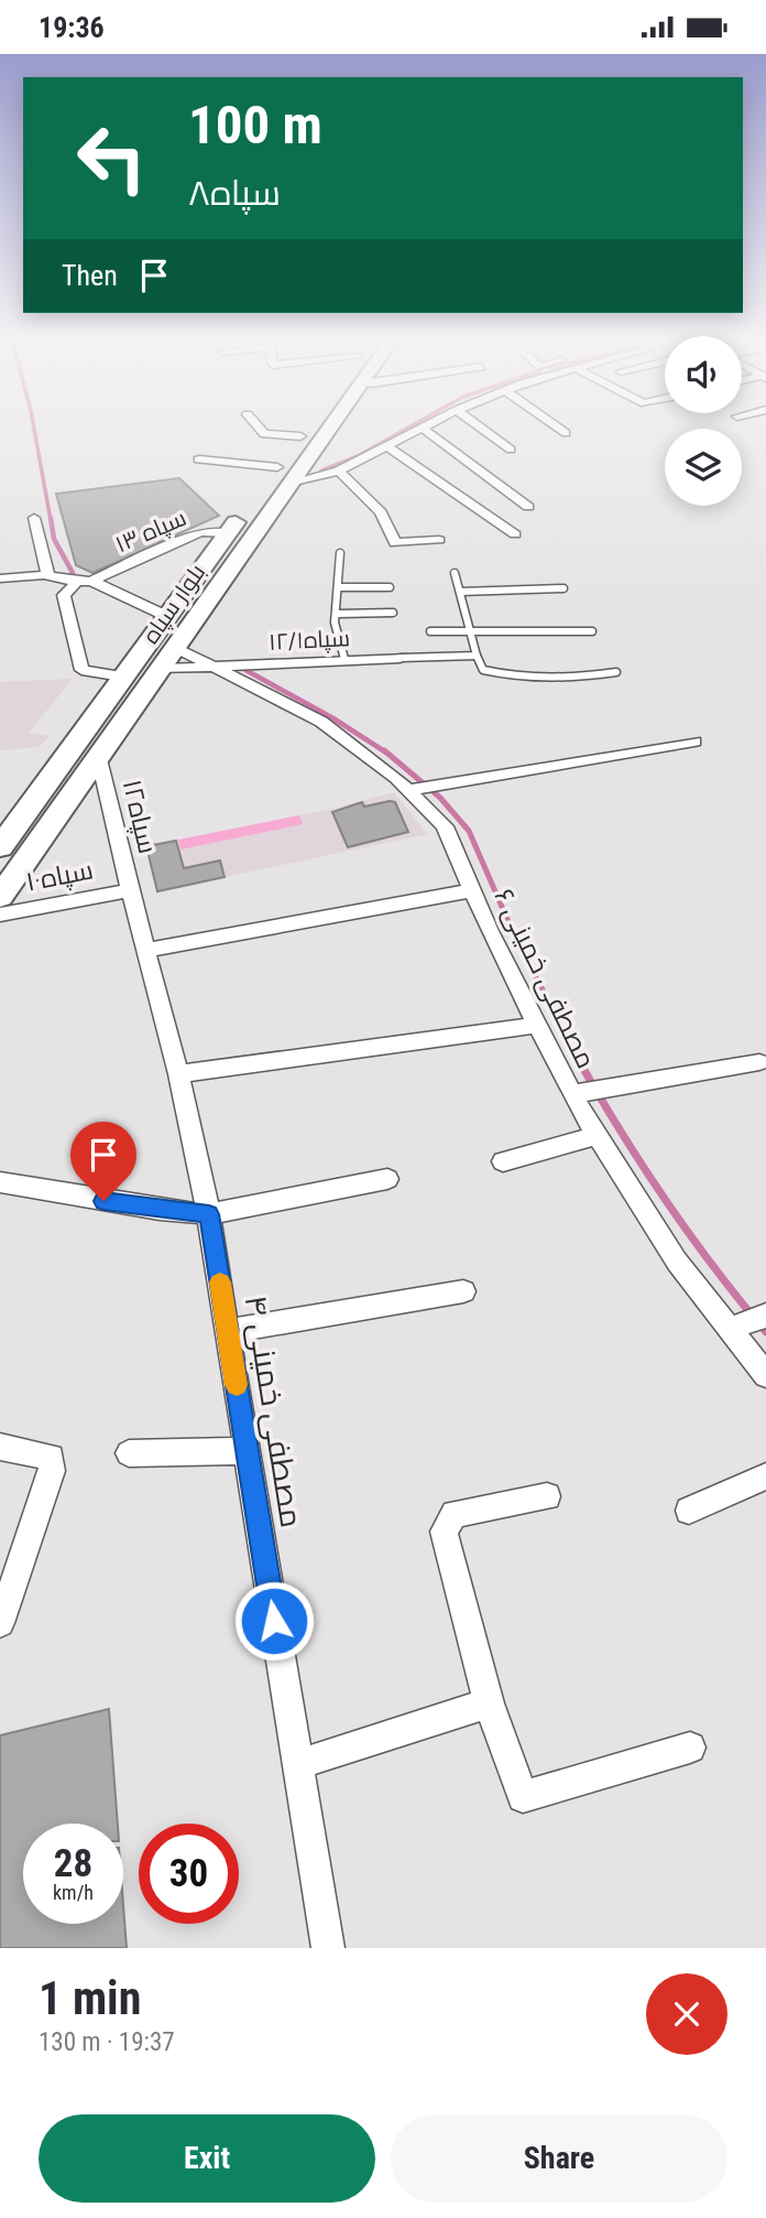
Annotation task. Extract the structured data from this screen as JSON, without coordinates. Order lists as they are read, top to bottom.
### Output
{
  "streets": {
    "main road": ["بلوار سپاه"],
    "street": [
      "سپاه ۱۳",
      "سپاه۱۲/۱",
      "سپاه۱۲",
      "سپاه۱۰",
      "مصطفی خمینی ۶",
      "مصطفی خمینی ۴"
    ]
  },
  "crossings": [
    ["سپاه ۱۳", "بلوار سپاه"],
    ["بلوار سپاه", "سپاه۱۲/۱"],
    ["بلوار سپاه", "سپاه۱۲"],
    ["سپاه۱۲/۱", "مصطفی خمینی ۶"],
    ["سپاه۱۲", "سپاه۱۰"],
    ["سپاه۱۲", "مصطفی خمینی ۴"],
    ["سپاه۱۰", "مصطفی خمینی ۴"]
  ],
  "page": {
    "status": "19:36",
    "turn": ["100 m", "سپاه۸"],
    "then": "Then",
    "speed": "28 km/h",
    "limit": "30",
    "heading": ["1 min", "130 m · 19:37"],
    "buttons": ["Exit", "Share"]
  }
}
